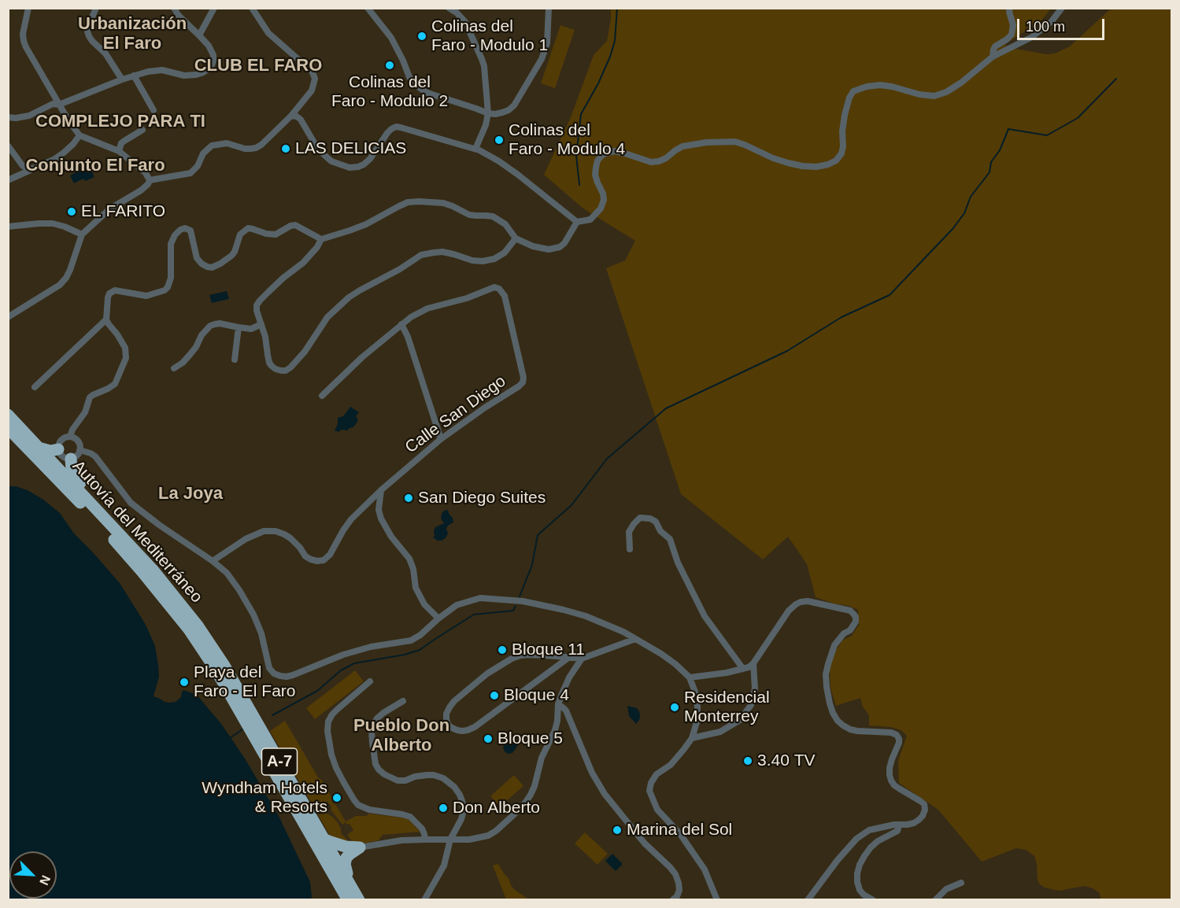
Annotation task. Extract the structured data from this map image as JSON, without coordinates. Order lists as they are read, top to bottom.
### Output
{
  "streets": {
    "highway": ["Autovía del Mediterráneo", "A-7"],
    "street": ["Calle San Diego"]
  },
  "districts": [
    "Urbanización El Faro",
    "CLUB EL FARO",
    "COMPLEJO PARA TI",
    "Conjunto El Faro",
    "La Joya",
    "Pueblo Don Alberto"
  ],
  "places": [
    "Colinas del Faro - Modulo 1",
    "Colinas del Faro - Modulo 2",
    "Colinas del Faro - Modulo 4",
    "LAS DELICIAS",
    "EL FARITO",
    "San Diego Suites",
    "Bloque 11",
    "Playa del Faro - El Faro",
    "Bloque 4",
    "Residencial Monterrey",
    "Bloque 5",
    "3.40 TV",
    "Wyndham Hotels & Resorts",
    "Don Alberto",
    "Marina del Sol"
  ],
  "scale_bar": "100 m",
  "north": "bottom right"
}
